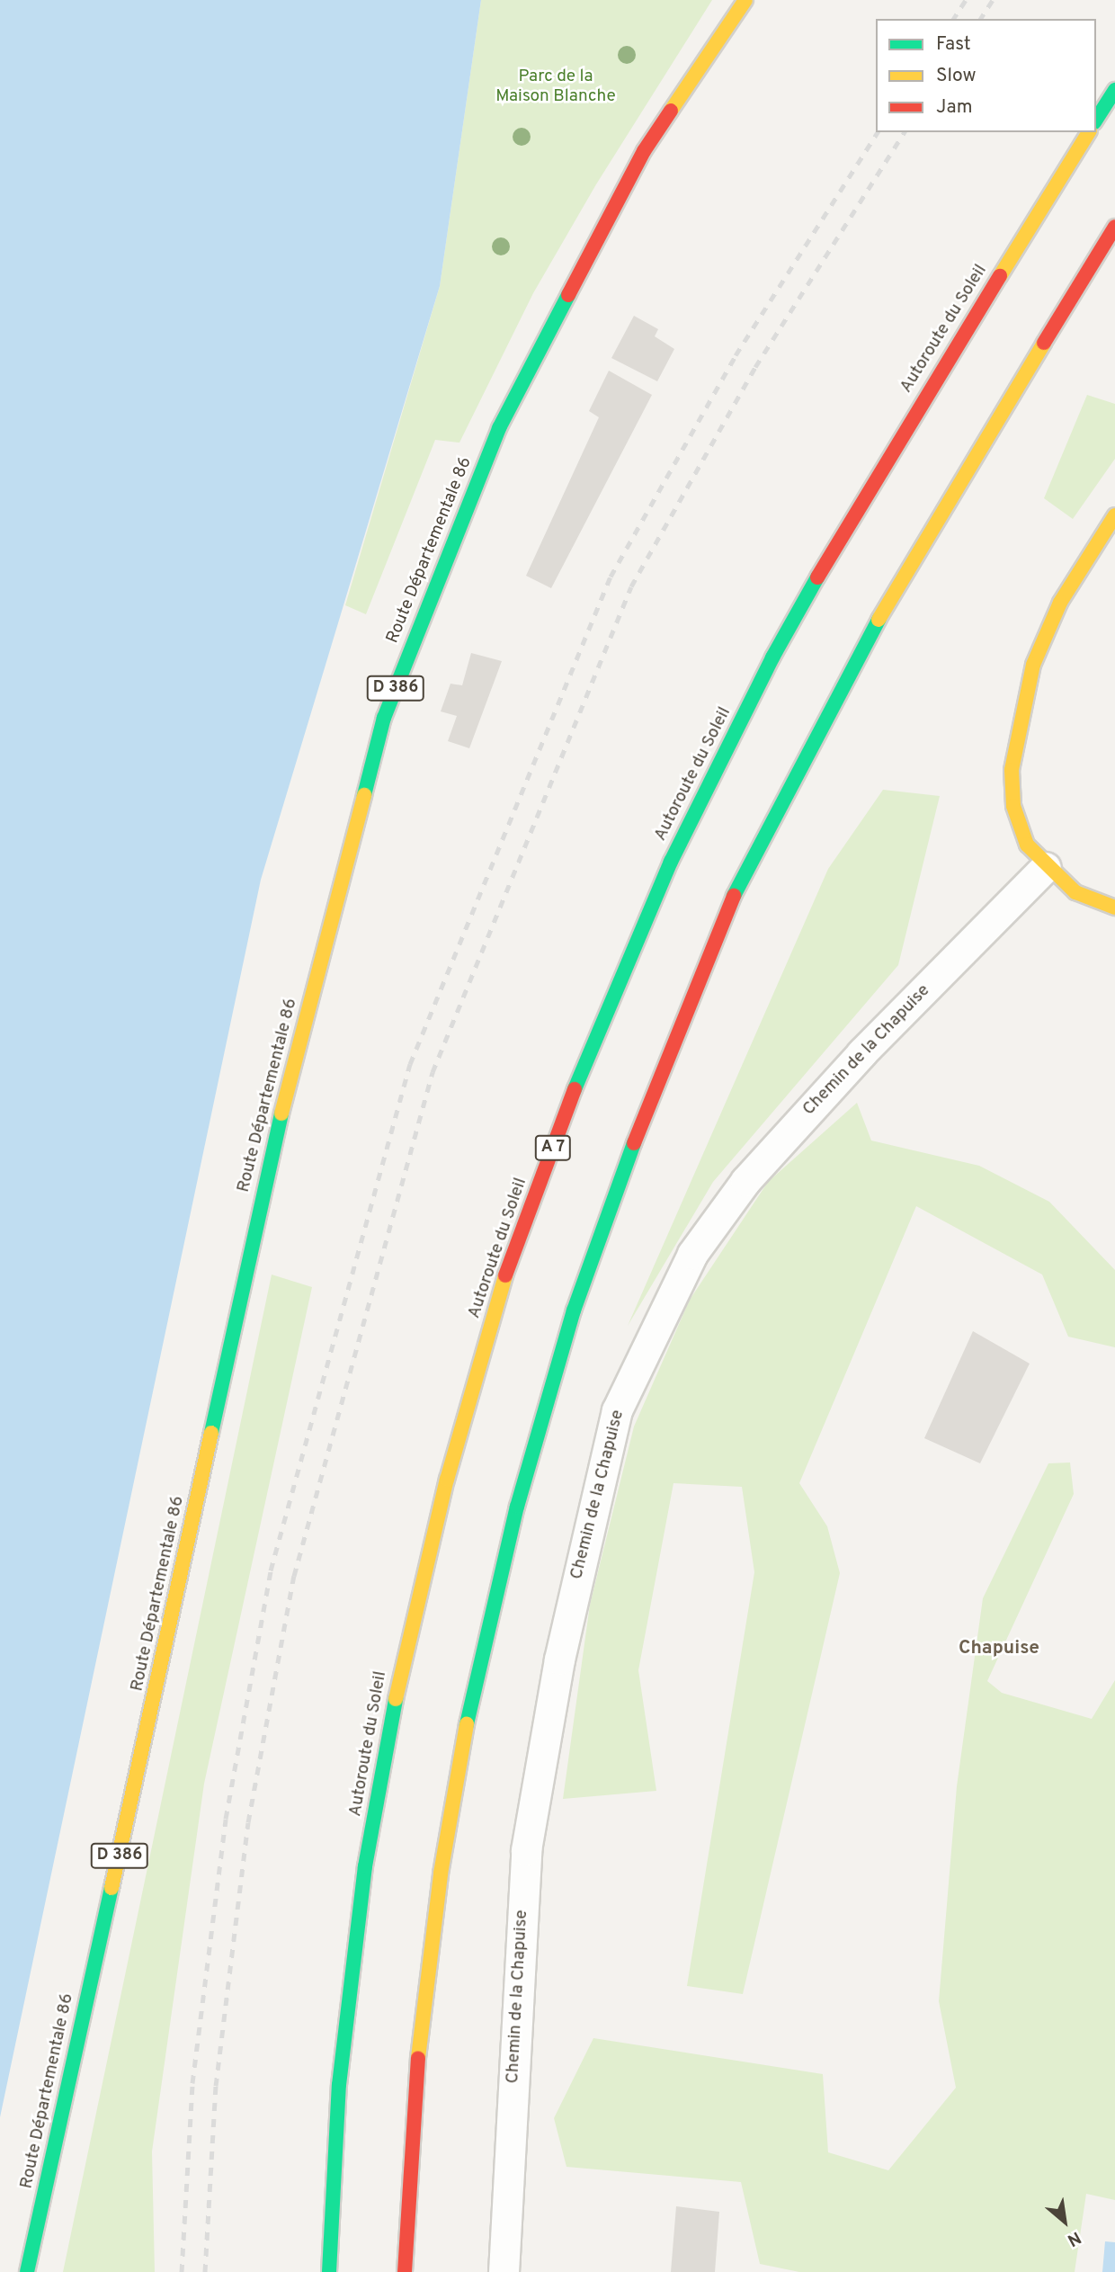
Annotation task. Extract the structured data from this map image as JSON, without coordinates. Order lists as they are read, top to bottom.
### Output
{
  "streets": {
    "main road": [
      "Autoroute du Soleil",
      "Route Départementale 86",
      "D 386",
      "A 7"
    ],
    "street": ["Chemin de la Chapuise"]
  },
  "districts": ["Chapuise"],
  "parks": ["Parc de la Maison Blanche"],
  "legend": ["Fast", "Slow", "Jam"],
  "north": "bottom right"
}
